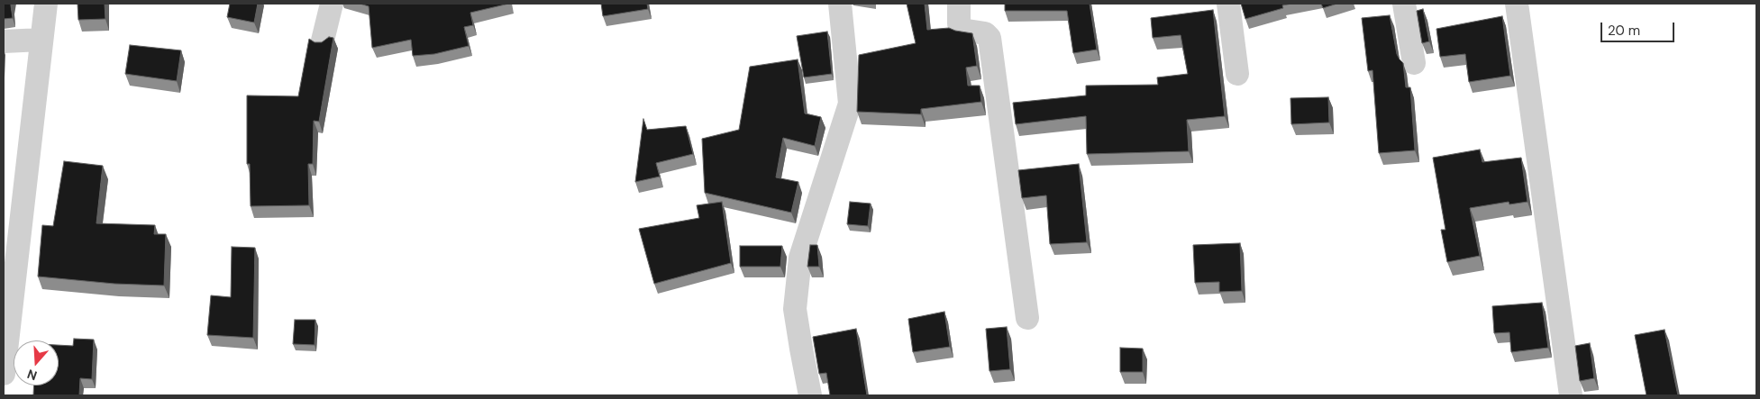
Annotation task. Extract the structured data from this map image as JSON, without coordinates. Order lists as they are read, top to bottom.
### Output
{
  "scale_bar": "20 m",
  "north": "bottom"
}
